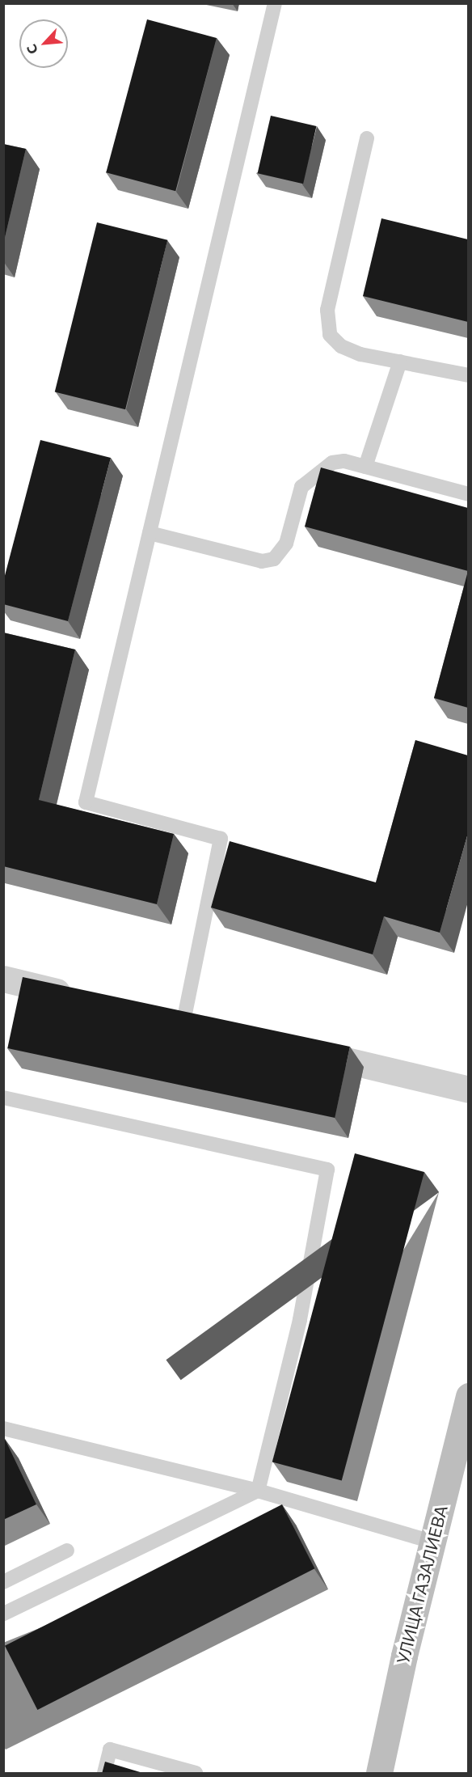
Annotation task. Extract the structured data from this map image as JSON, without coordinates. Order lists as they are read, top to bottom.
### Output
{
  "streets": {
    "main road": ["УЛИЦА ГАЗАЛИЕВА"]
  },
  "north": "bottom left"
}
